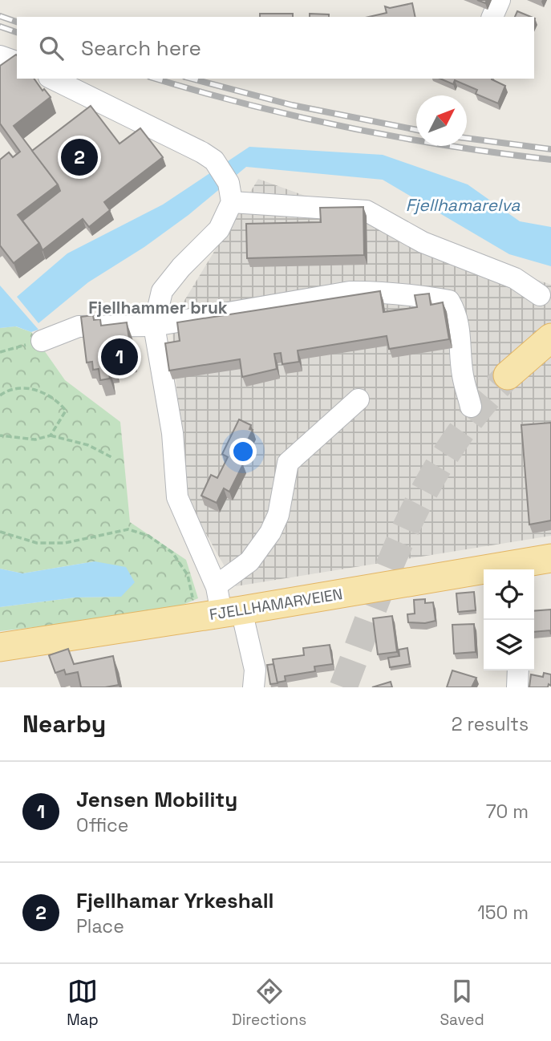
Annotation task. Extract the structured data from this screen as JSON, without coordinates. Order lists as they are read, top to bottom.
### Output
{
  "streets": {
    "main road": ["FJELLHAMARVEIEN"]
  },
  "districts": ["Fjellhammer bruk"],
  "water": ["Fjellhamarelva"],
  "north": "top right",
  "page": {
    "search": "Search here",
    "pins": ["2", "1"],
    "heading": ["Nearby", "2 results"],
    "list": [
      {
        "mark": "1",
        "name": "Jensen Mobility",
        "note": "Office",
        "value": "70 m"
      },
      {
        "mark": "2",
        "name": "Fjellhamar Yrkeshall",
        "note": "Place",
        "value": "150 m"
      }
    ],
    "nav": ["Map", "Directions", "Saved"]
  }
}
